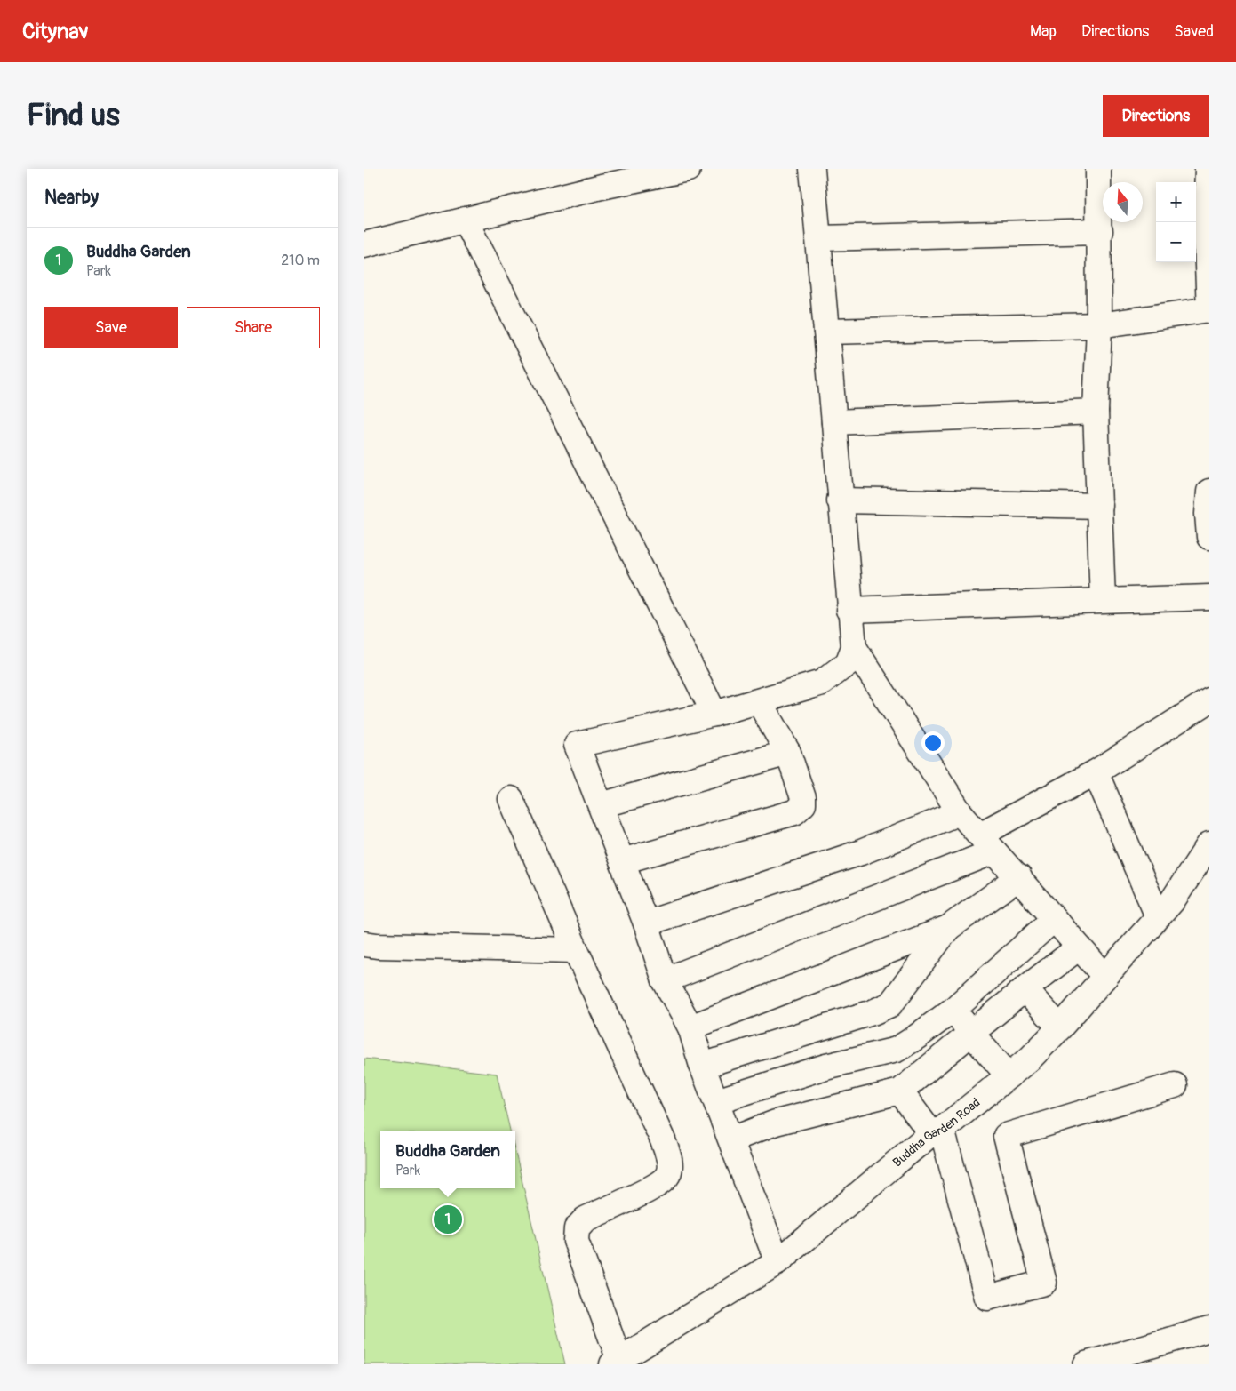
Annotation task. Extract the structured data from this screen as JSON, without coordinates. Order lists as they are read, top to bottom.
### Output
{
  "streets": {
    "street": ["Buddha Garden Road"]
  },
  "north": "top",
  "page": {
    "header": "Citynav",
    "nav": ["Map", "Directions", "Saved"],
    "buttons": [
      "Directions",
      ["Save", "Share"]
    ],
    "title": "Find us",
    "heading": "Nearby",
    "map_buttons": ["+", "−"],
    "list": [
      {
        "mark": "1",
        "name": "Buddha Garden",
        "note": "Park",
        "value": "210 m"
      }
    ],
    "popup": ["Buddha Garden", "Park"],
    "pins": "1"
  }
}
